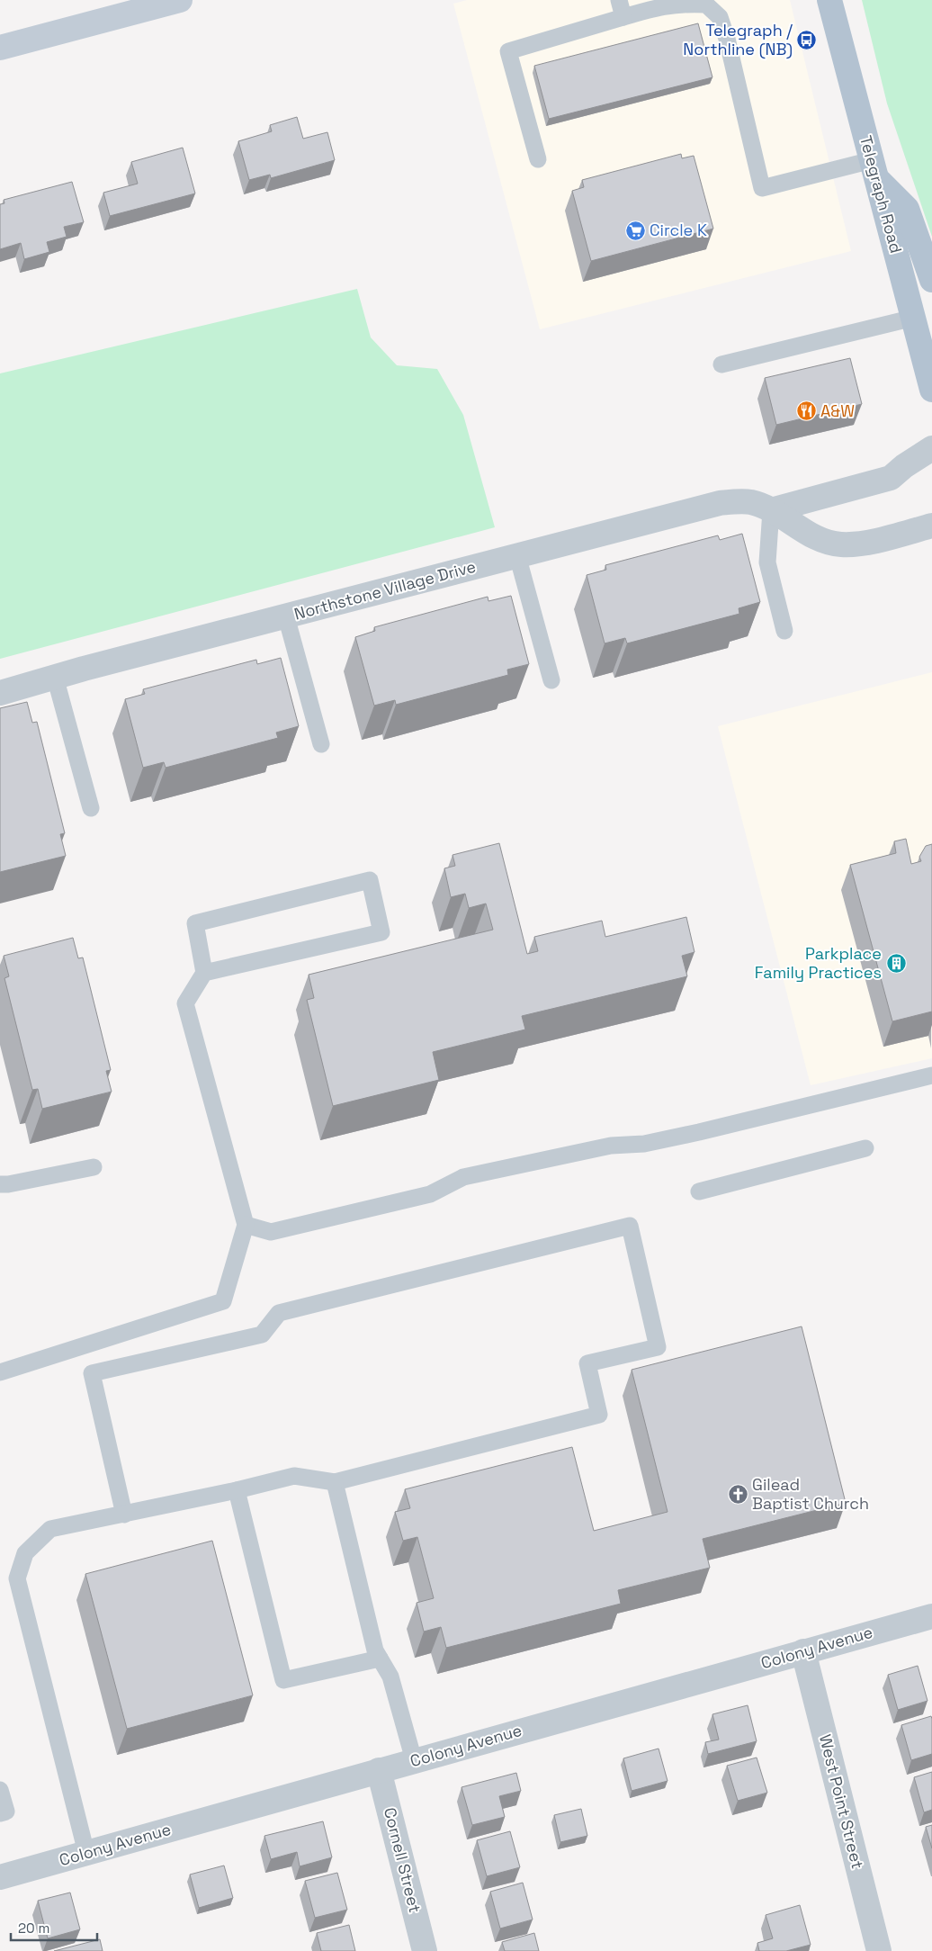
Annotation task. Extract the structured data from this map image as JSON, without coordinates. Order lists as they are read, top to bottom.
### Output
{
  "streets": {
    "main road": ["Telegraph Road"],
    "street": [
      "Northstone Village Drive",
      "Colony Avenue",
      "West Point Street",
      "Cornell Street"
    ]
  },
  "crossings": [
    ["Colony Avenue", "West Point Street"],
    ["Colony Avenue", "Cornell Street"]
  ],
  "places": {
    "bus stop": ["Telegraph / Northline (NB)"],
    "supermarket": ["Circle K"],
    "restaurant": ["A&W"],
    "building": ["Parkplace Family Practices"],
    "church": ["Gilead Baptist Church"]
  },
  "scale_bar": "20 m"
}
